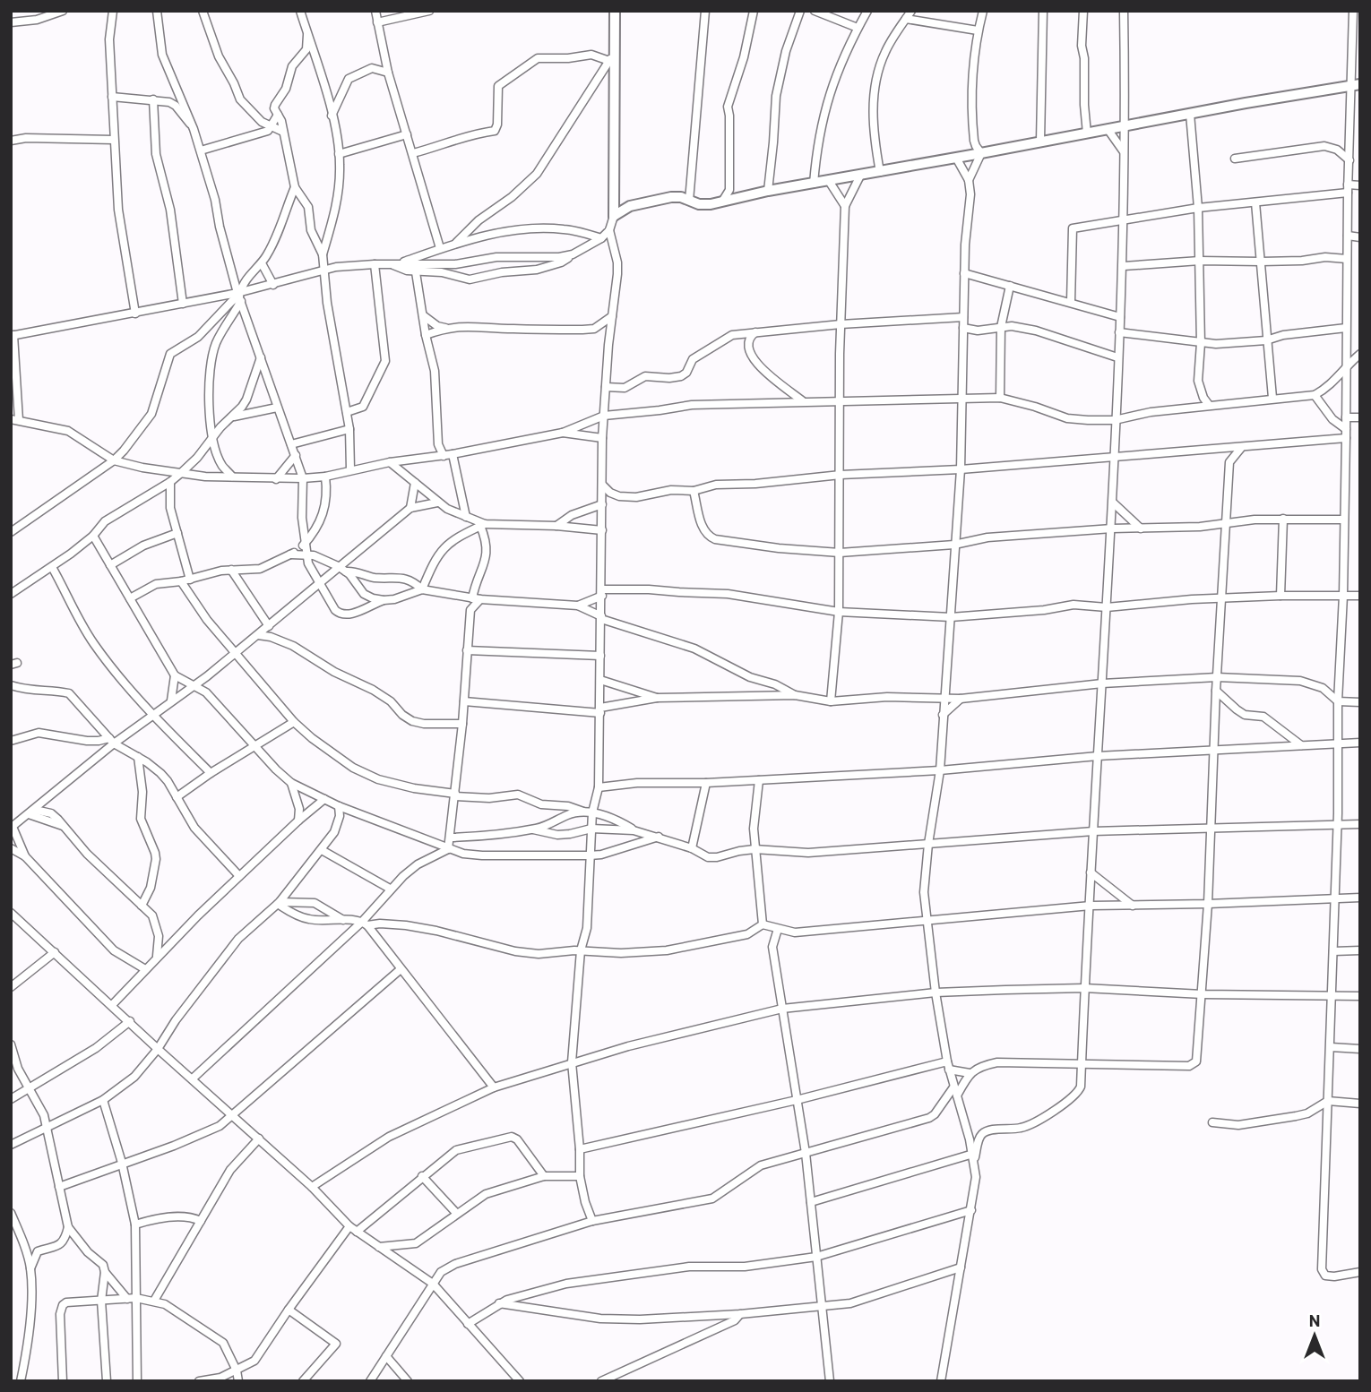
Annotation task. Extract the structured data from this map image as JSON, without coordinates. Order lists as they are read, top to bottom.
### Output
{
  "north": "top"
}
